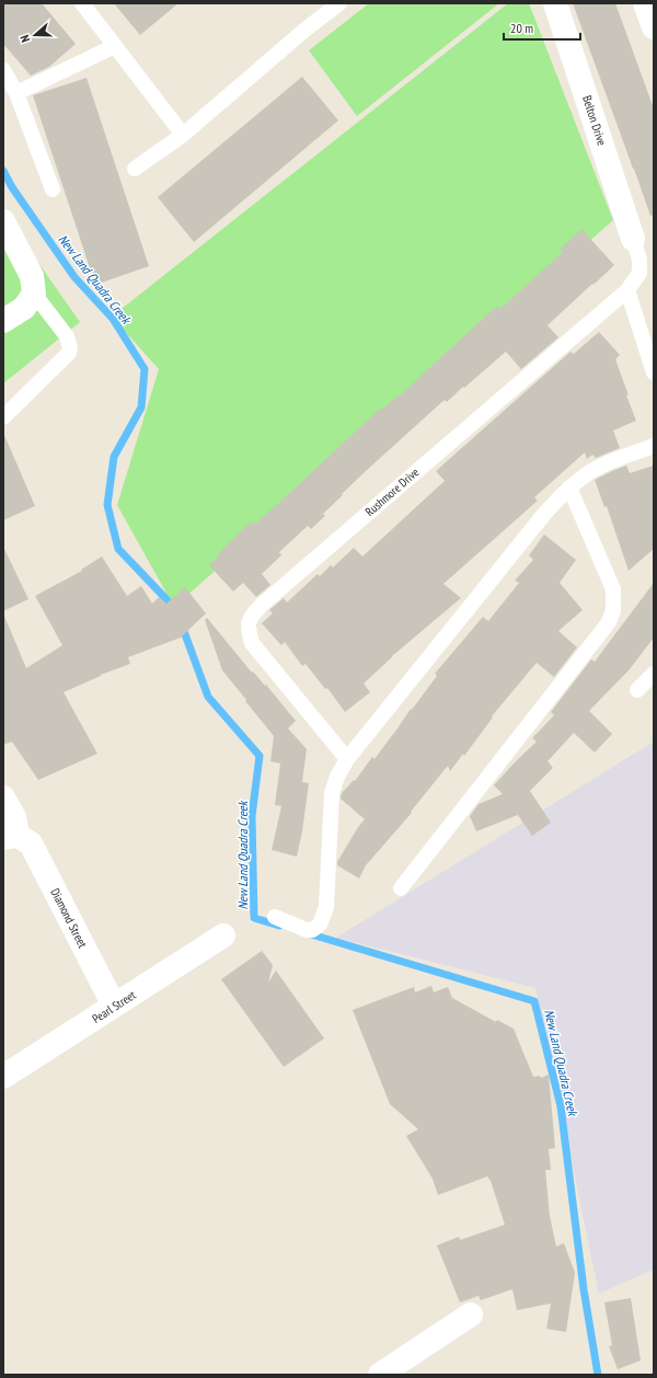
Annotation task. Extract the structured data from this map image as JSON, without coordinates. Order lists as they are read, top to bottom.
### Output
{
  "streets": {
    "street": ["Belton Drive", "Diamond Street", "Pearl Street"],
    "lane": ["Rushmore Drive"]
  },
  "crossings": [
    ["Belton Drive", "Rushmore Drive"],
    ["Diamond Street", "Pearl Street"]
  ],
  "water": ["New Land Quadra Creek"],
  "scale_bar": "20 m",
  "north": "left"
}
